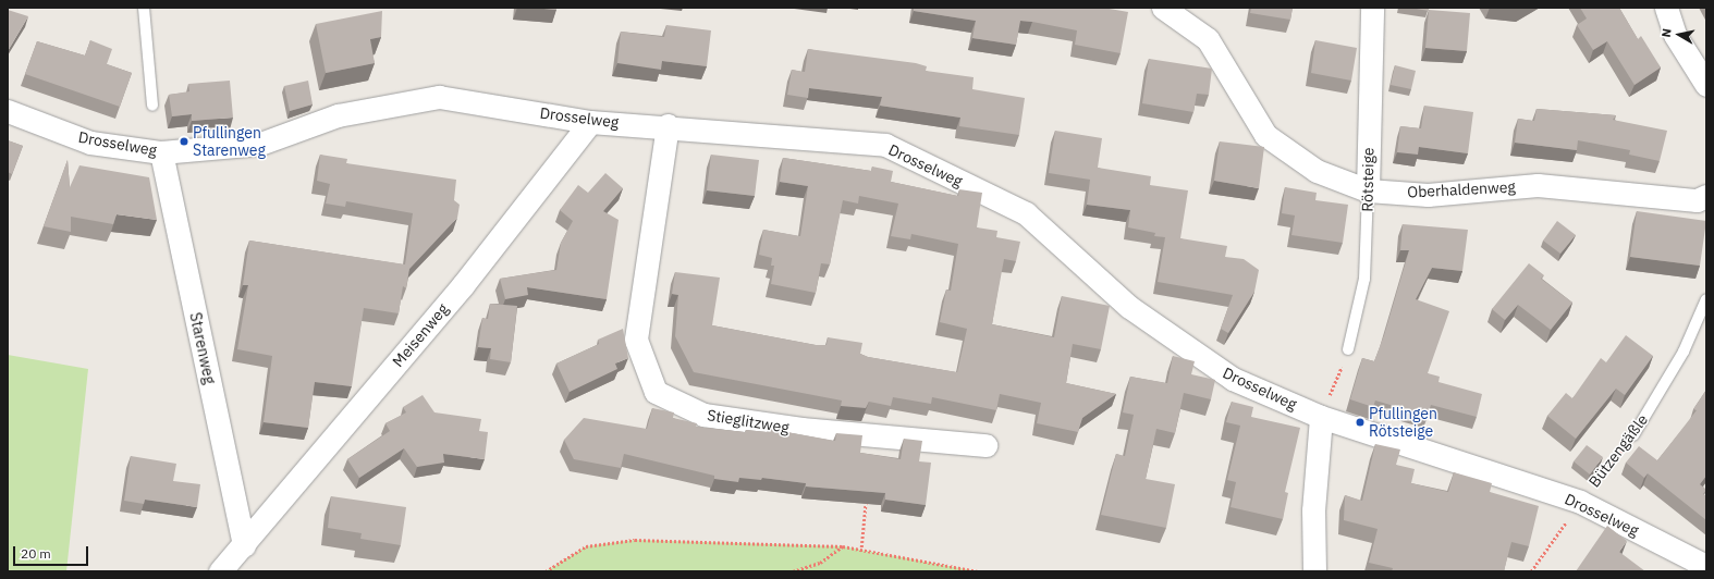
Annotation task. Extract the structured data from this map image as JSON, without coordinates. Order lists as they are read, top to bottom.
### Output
{
  "streets": {
    "street": [
      "Drosselweg",
      "Rötsteige",
      "Oberhaldenweg",
      "Meisenweg",
      "Starenweg",
      "Stieglitzweg"
    ],
    "lane": ["Bützengäßle"]
  },
  "crossings": [
    ["Drosselweg", "Meisenweg"],
    ["Drosselweg", "Starenweg"],
    ["Drosselweg", "Stieglitzweg"],
    ["Drosselweg", "Bützengäßle"],
    ["Rötsteige", "Oberhaldenweg"],
    ["Meisenweg", "Starenweg"]
  ],
  "places": ["Pfullingen Starenweg", "Pfullingen Rötsteige"],
  "scale_bar": "20 m",
  "north": "left"
}
